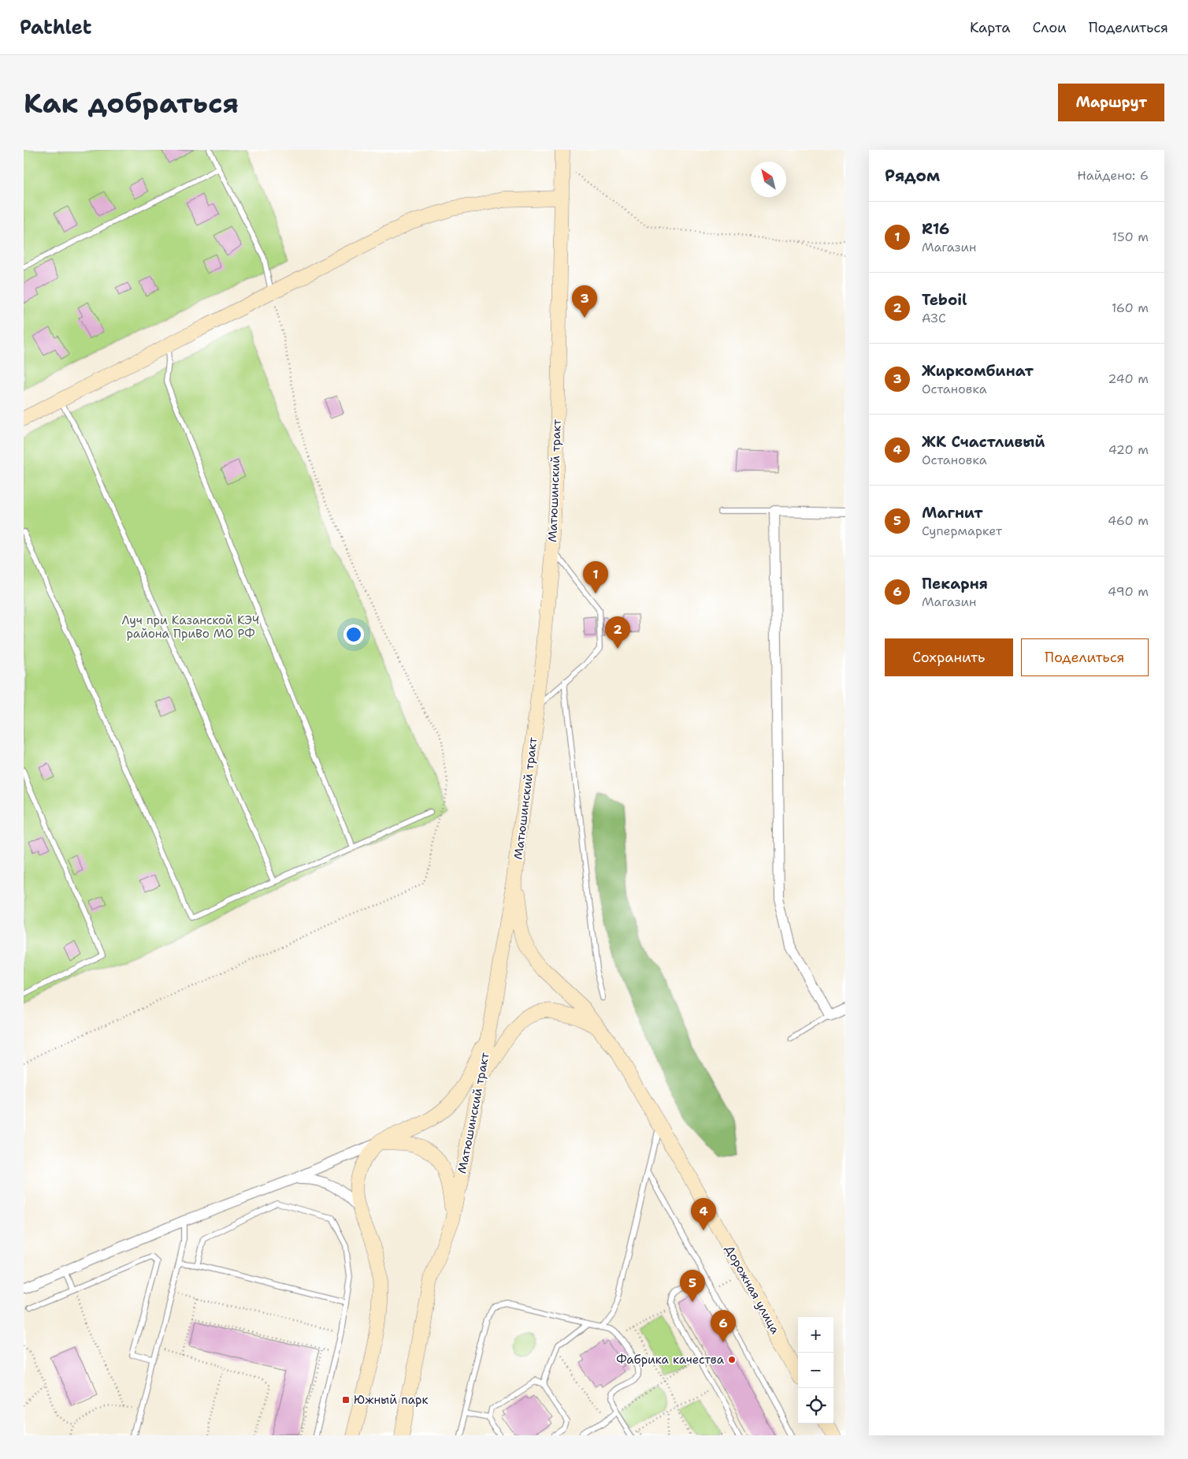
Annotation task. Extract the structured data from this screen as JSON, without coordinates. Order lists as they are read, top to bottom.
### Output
{
  "streets": {
    "street": ["Матюшинский тракт", "Дорожная улица"]
  },
  "crossings": [
    ["Матюшинский тракт", "Дорожная улица"]
  ],
  "parks": ["Луч при Казанской КЭЧ района ПриВо МО РФ"],
  "places": {
    "other": ["Фабрика качества"],
    "transit": ["Южный парк"]
  },
  "north": "top left",
  "page": {
    "header": "Pathlet",
    "nav": ["Карта", "Слои", "Поделиться"],
    "buttons": [
      "Маршрут",
      ["Сохранить", "Поделиться"]
    ],
    "title": "Как добраться",
    "heading": ["Рядом", "Найдено: 6"],
    "list": [
      {
        "mark": "1",
        "name": "R16",
        "note": "Магазин",
        "value": "150 m"
      },
      {
        "mark": "2",
        "name": "Teboil",
        "note": "АЗС",
        "value": "160 m"
      },
      {
        "mark": "3",
        "name": "Жиркомбинат",
        "note": "Остановка",
        "value": "240 m"
      },
      {
        "mark": "4",
        "name": "ЖК Счастливый",
        "note": "Остановка",
        "value": "420 m"
      },
      {
        "mark": "5",
        "name": "Магнит",
        "note": "Супермаркет",
        "value": "460 m"
      },
      {
        "mark": "6",
        "name": "Пекарня",
        "note": "Магазин",
        "value": "490 m"
      }
    ],
    "pins": [
      "3",
      "1",
      "2",
      "4",
      "5",
      "6"
    ],
    "map_buttons": ["+", "−"]
  }
}
